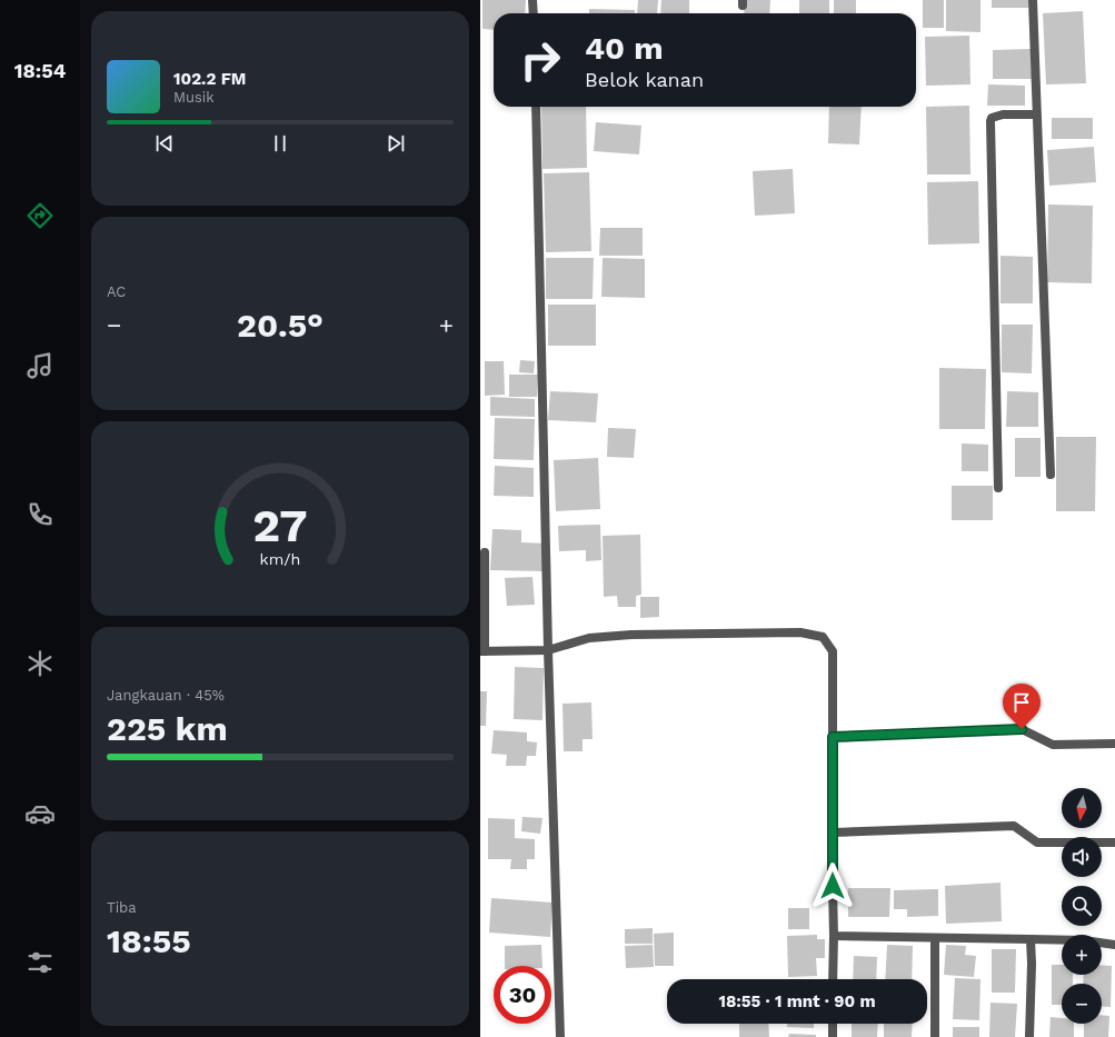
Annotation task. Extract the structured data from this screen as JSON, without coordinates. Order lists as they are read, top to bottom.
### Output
{
  "north": "bottom",
  "page": {
    "tabs": "18:54",
    "turn": ["40 m", "Belok kanan"],
    "song": ["102.2 FM", "Musik"],
    "tile": [
      "AC",
      ["Jangkauan · 45%", "225 km"],
      ["Tiba", "18:55"]
    ],
    "heat": ["−", "20.5°", "+"],
    "map_buttons": ["+", "−"],
    "limit": "30",
    "trip": "18:55 · 1 mnt · 90 m",
    "gauge": ["27", "km/h"]
  }
}
